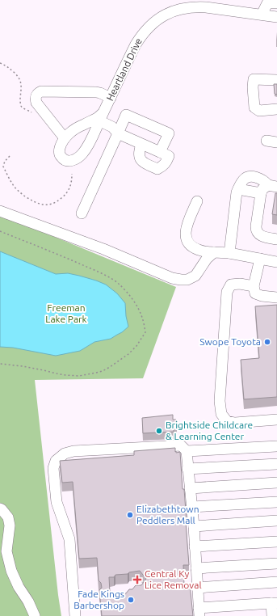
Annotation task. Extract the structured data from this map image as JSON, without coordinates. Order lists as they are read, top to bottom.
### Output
{
  "streets": {
    "street": ["Heartland Drive"]
  },
  "parks": ["Freeman Lake Park"],
  "places": {
    "other": [
      "Swope Toyota",
      "Brightside Childcare & Learning Center",
      "Elizabethtown Peddlers Mall",
      "Fade Kings Barbershop"
    ],
    "health": ["Central Ky Lice Removal"]
  }
}
